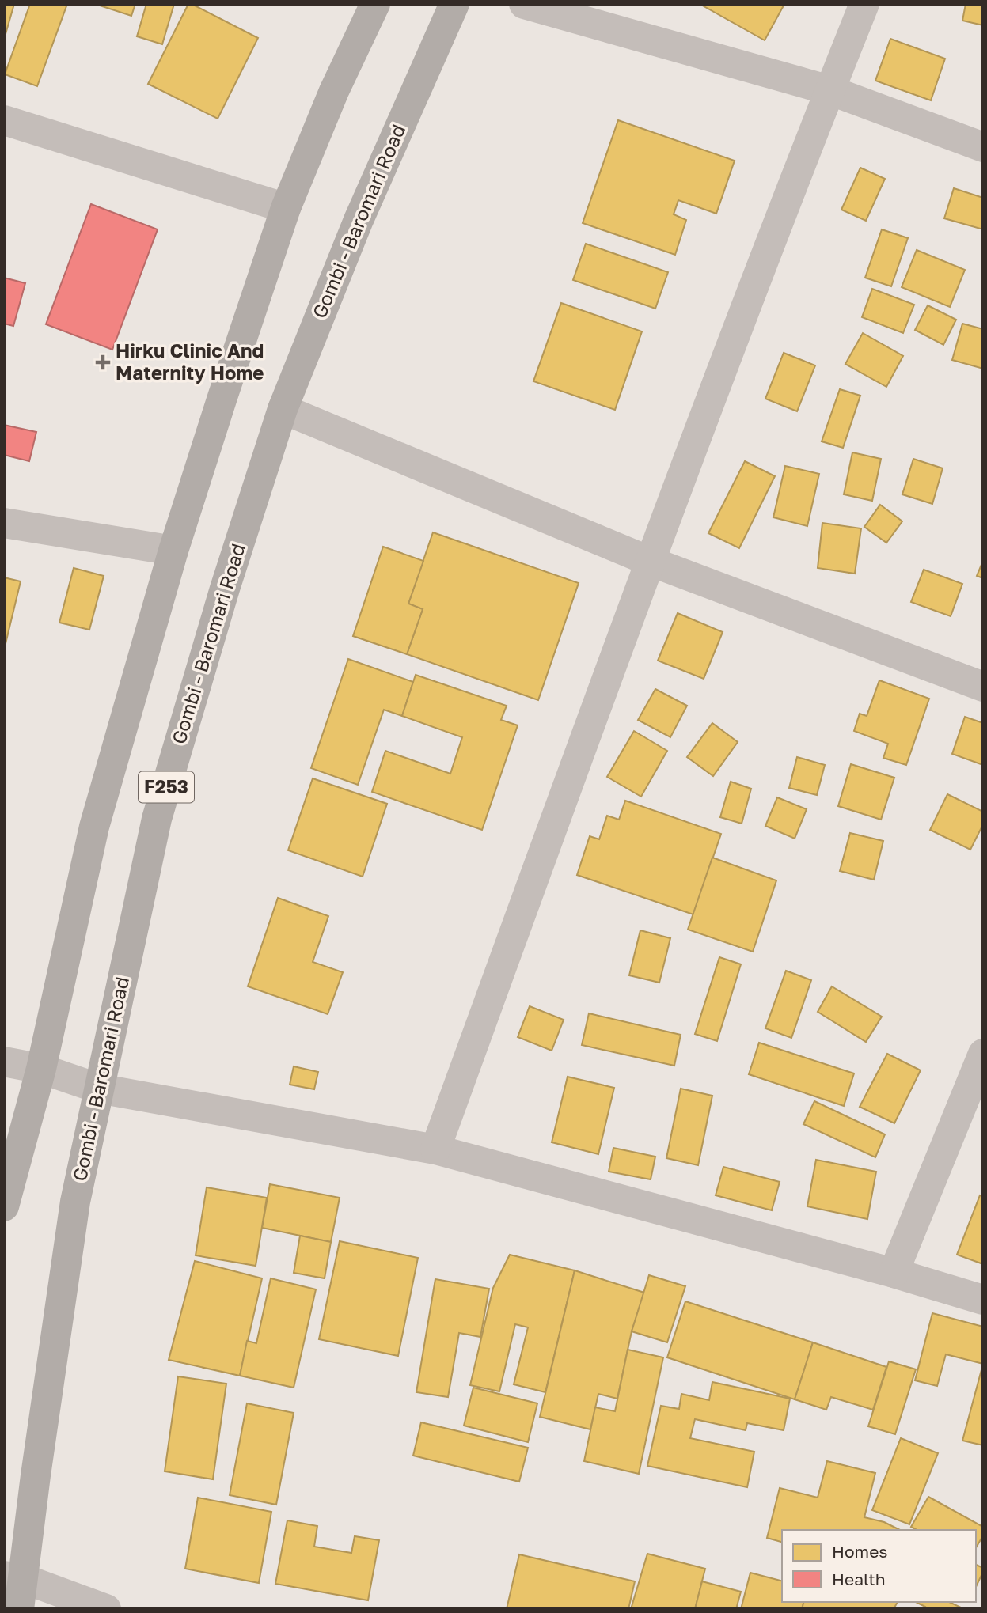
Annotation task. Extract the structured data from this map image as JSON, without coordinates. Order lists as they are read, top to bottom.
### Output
{
  "streets": {
    "main road": ["Gombi - Baromari Road", "F253"]
  },
  "places": {
    "health": ["Hirku Clinic And Maternity Home"]
  },
  "legend": ["Homes", "Health"]
}
